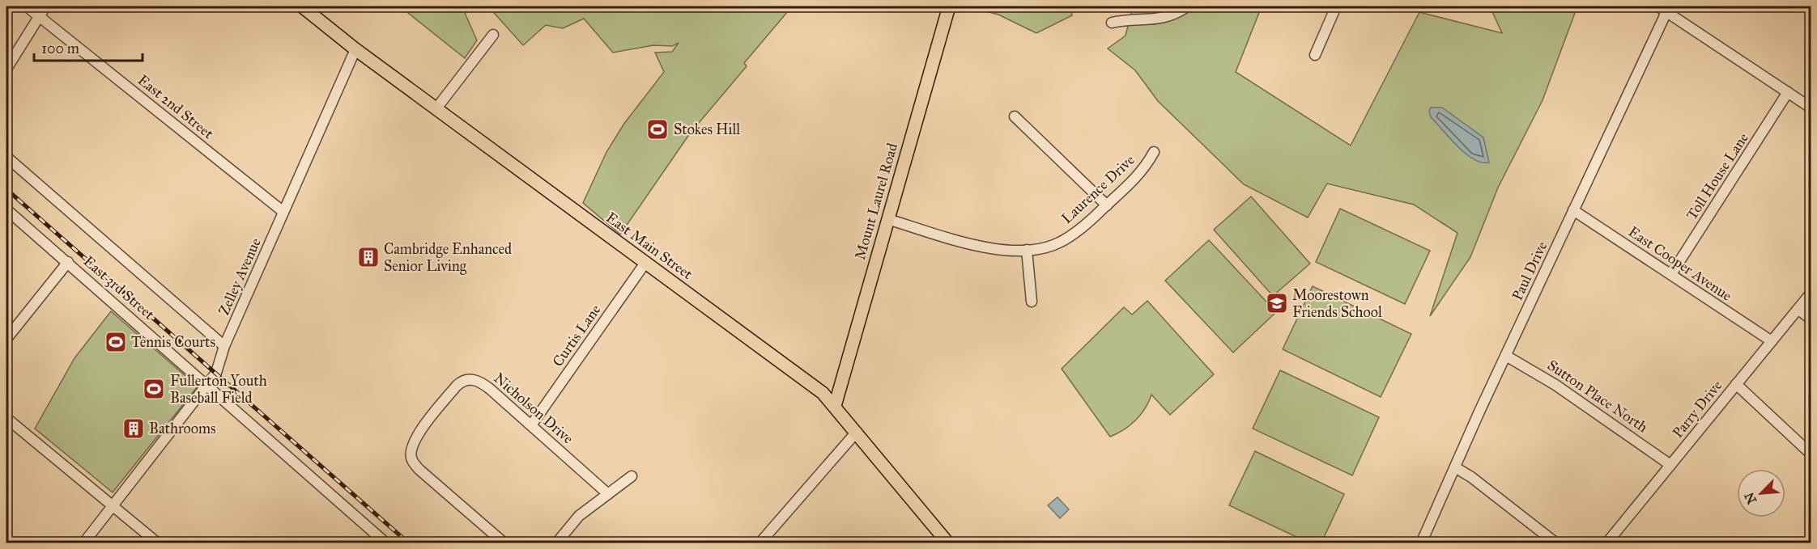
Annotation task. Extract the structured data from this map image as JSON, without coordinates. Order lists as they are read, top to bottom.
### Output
{
  "streets": {
    "main road": ["Mount Laurel Road", "East Main Street"],
    "street": [
      "East 2nd Street",
      "Toll House Lane",
      "Laurence Drive",
      "East Cooper Avenue",
      "Paul Drive",
      "Zelley Avenue",
      "East 3rd Street",
      "Curtis Lane",
      "Sutton Place North",
      "Nicholson Drive",
      "Parry Drive"
    ]
  },
  "crossings": [
    ["East 2nd Street", "Zelley Avenue"],
    ["Toll House Lane", "East Cooper Avenue"],
    ["Laurence Drive", "Mount Laurel Road"],
    ["Mount Laurel Road", "East Main Street"],
    ["East Main Street", "Zelley Avenue"],
    ["East Main Street", "Curtis Lane"],
    ["East Cooper Avenue", "Paul Drive"],
    ["East Cooper Avenue", "Parry Drive"],
    ["Paul Drive", "Sutton Place North"],
    ["Zelley Avenue", "East 3rd Street"],
    ["Curtis Lane", "Nicholson Drive"],
    ["Sutton Place North", "Parry Drive"]
  ],
  "places": {
    "sports": ["Stokes Hill", "Tennis Courts", "Fullerton Youth Baseball Field"],
    "building": ["Cambridge Enhanced Senior Living", "Bathrooms"],
    "school or university": ["Moorestown Friends School"]
  },
  "scale_bar": "100 m",
  "north": "bottom left"
}
